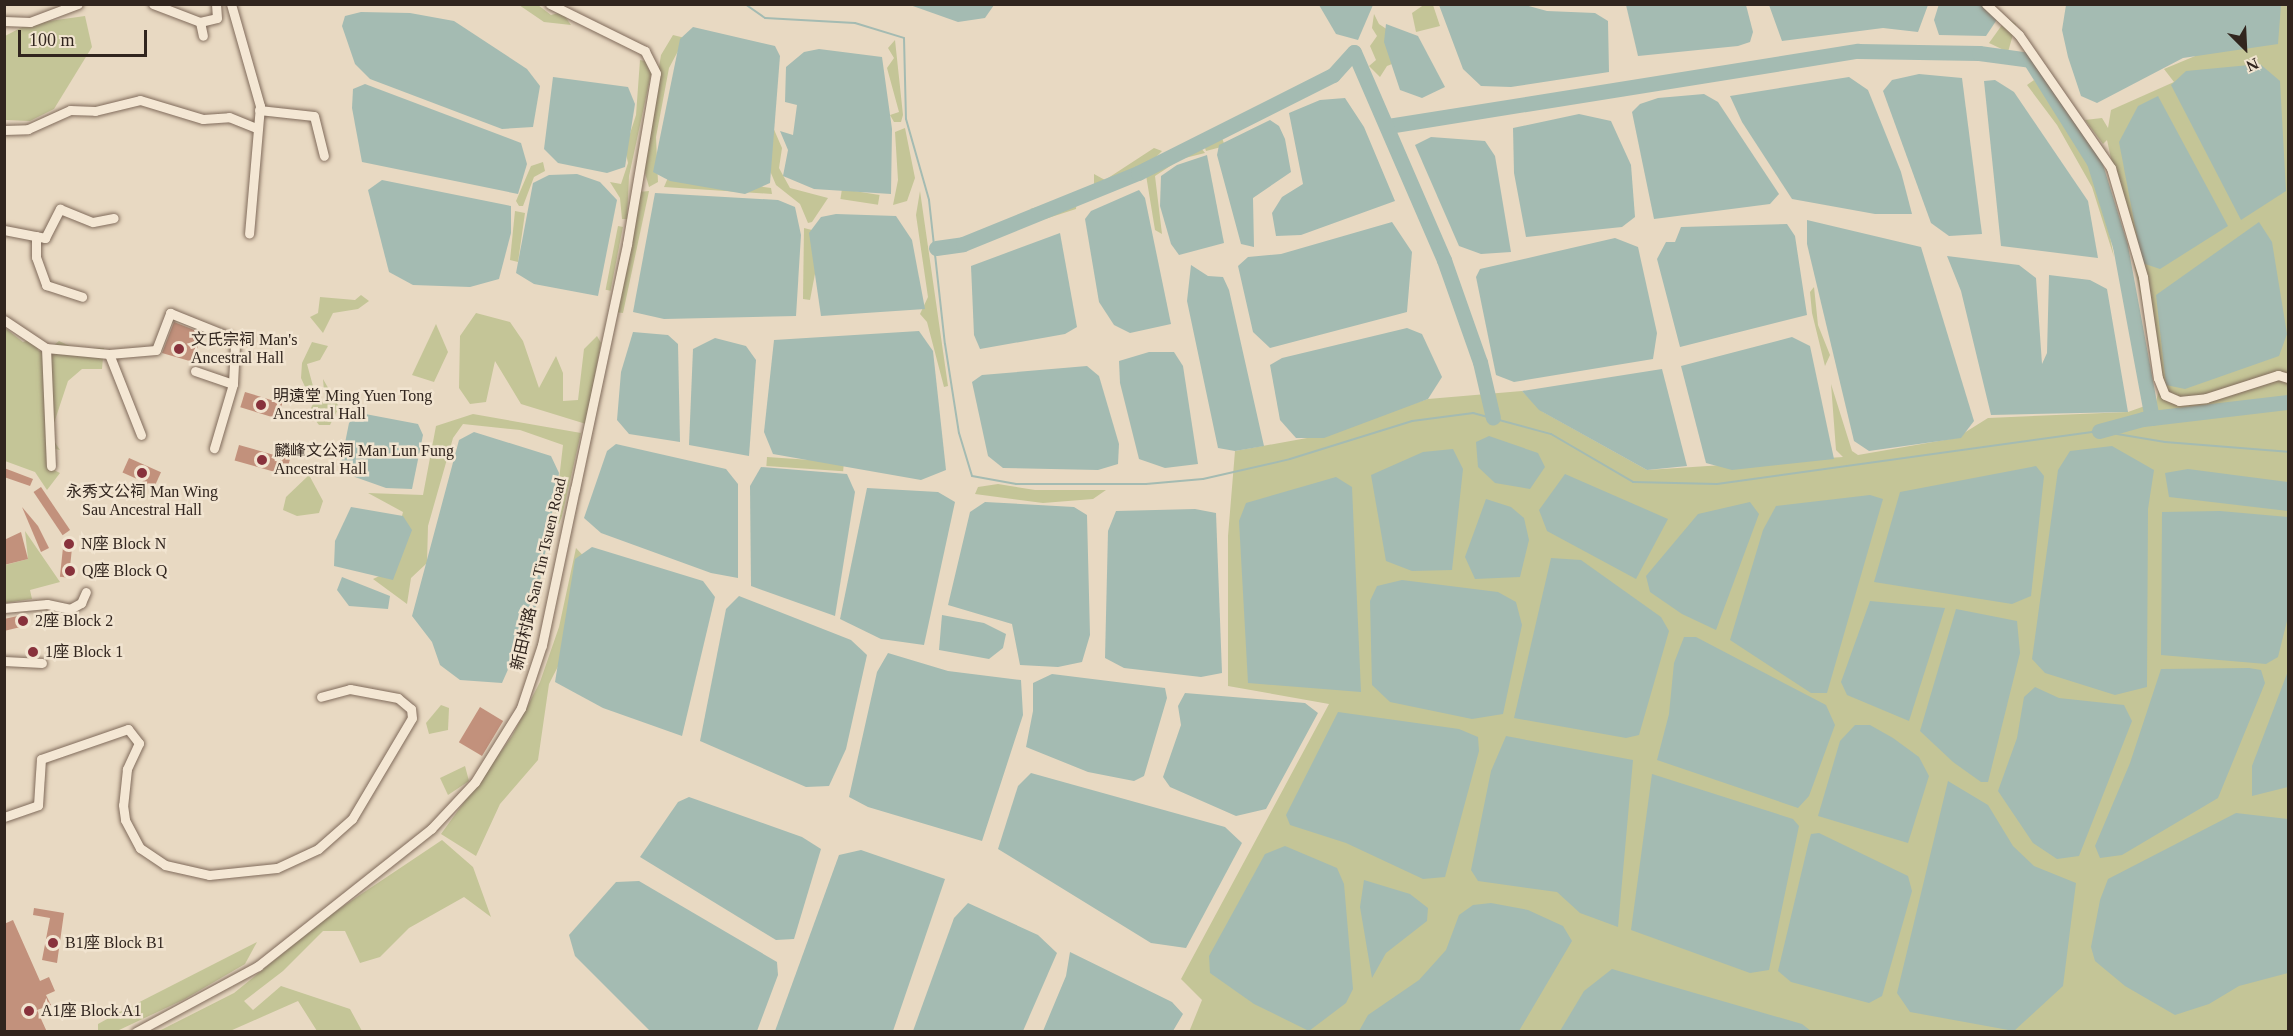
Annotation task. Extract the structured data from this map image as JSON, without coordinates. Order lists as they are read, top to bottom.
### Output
{
  "streets": {
    "street": ["新田村路 San Tin Tsuen Road"]
  },
  "places": [
    "文氏宗祠 Man's Ancestral Hall",
    "明遠堂 Ming Yuen Tong Ancestral Hall",
    "麟峰文公祠 Man Lun Fung Ancestral Hall",
    "永秀文公祠 Man Wing Sau Ancestral Hall",
    "N座 Block N",
    "Q座 Block Q",
    "2座 Block 2",
    "1座 Block 1",
    "B1座 Block B1",
    "A1座 Block A1"
  ],
  "scale_bar": "100 m",
  "north": "bottom right"
}
